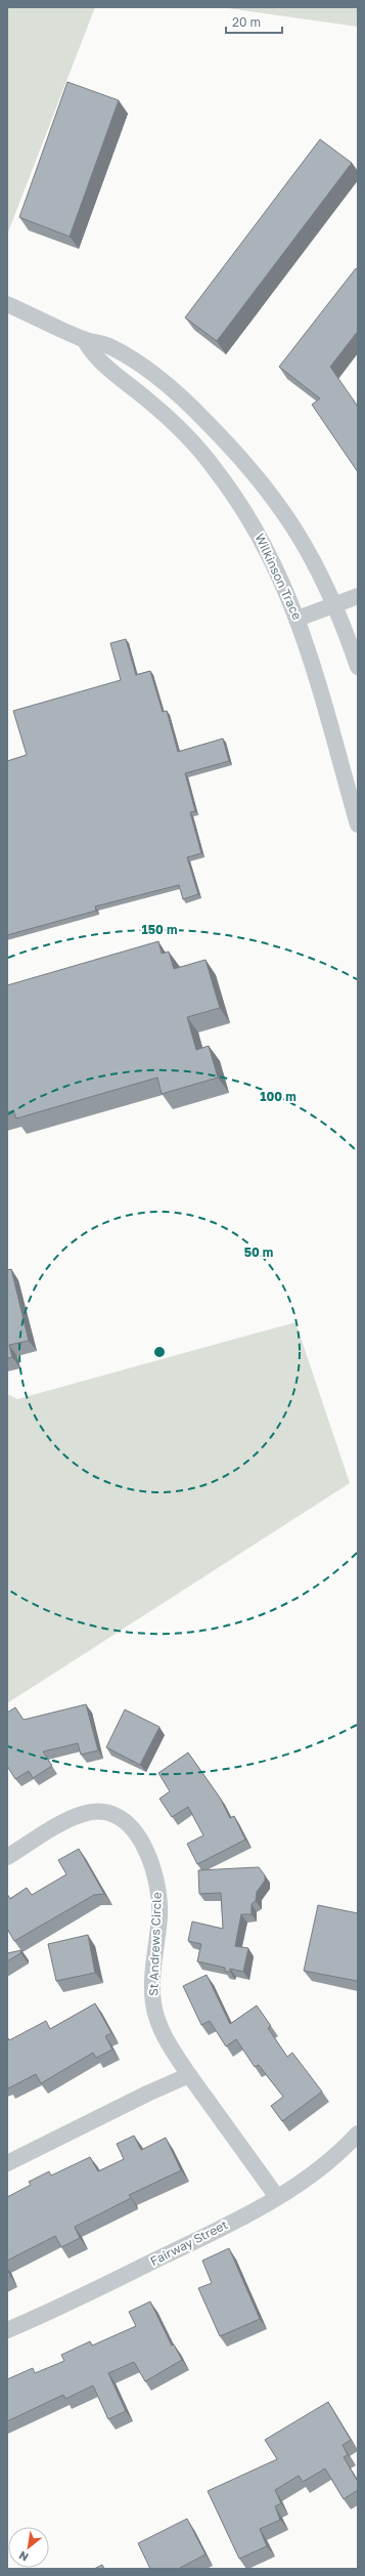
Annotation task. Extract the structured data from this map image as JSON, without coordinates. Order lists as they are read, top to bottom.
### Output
{
  "streets": {
    "street": ["Wilkinson Trace", "St Andrews Circle", "Fairway Street"]
  },
  "crossings": [
    ["St Andrews Circle", "Fairway Street"]
  ],
  "scale_bar": "20 m",
  "north": "bottom left",
  "rings": ["150 m", "100 m", "50 m"]
}
